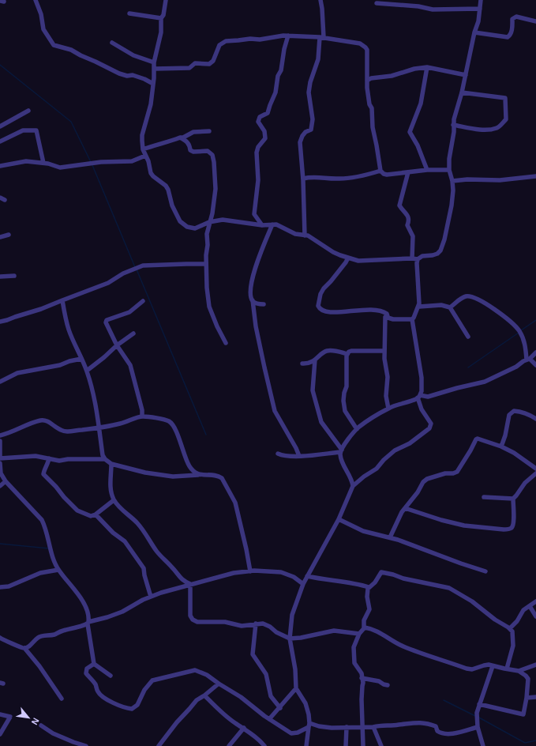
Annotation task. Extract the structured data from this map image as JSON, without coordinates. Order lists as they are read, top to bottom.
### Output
{
  "north": "bottom right"
}
